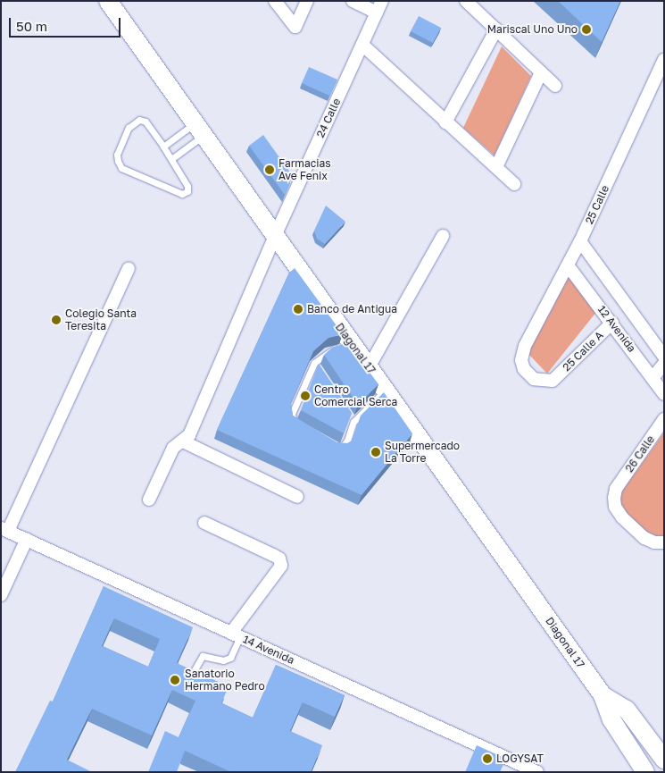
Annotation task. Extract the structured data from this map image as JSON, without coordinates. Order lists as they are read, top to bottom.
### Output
{
  "streets": {
    "main road": ["Diagonal 17"],
    "street": [
      "24 Calle",
      "25 Calle",
      "12 Avenida",
      "25 Calle A",
      "26 Calle",
      "14 Avenida"
    ]
  },
  "crossings": [
    ["24 Calle", "Diagonal 17"],
    ["25 Calle", "12 Avenida"],
    ["25 Calle", "25 Calle A"],
    ["12 Avenida", "25 Calle A"]
  ],
  "places": [
    "Mariscal Uno Uno",
    "Farmacias Ave Fenix",
    "Banco de Antigua",
    "Colegio Santa Teresita",
    "Centro Comercial Serca",
    "Supermercado La Torre",
    "Sanatorio Hermano Pedro",
    "LOGYSAT"
  ],
  "scale_bar": "50 m"
}
